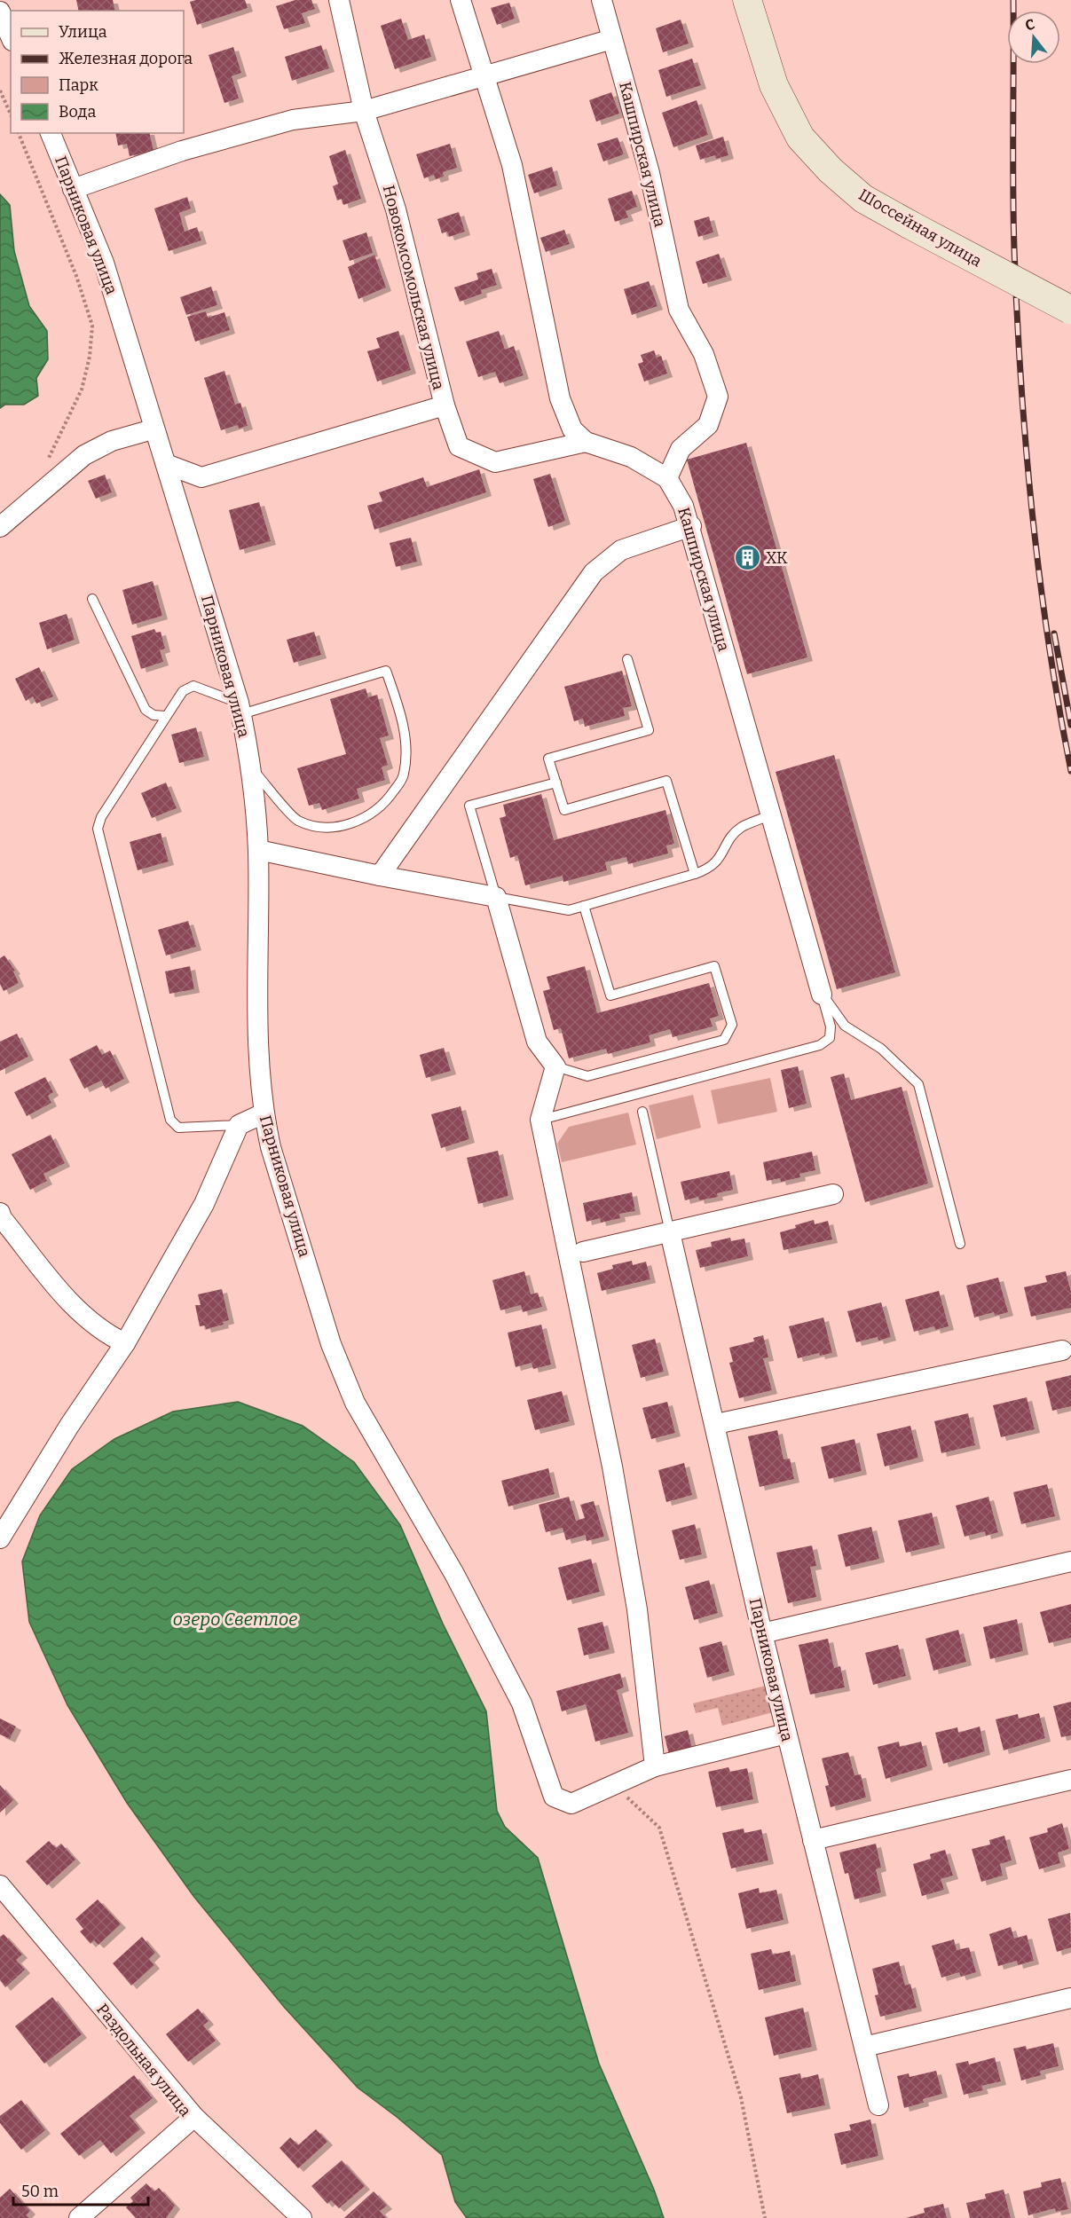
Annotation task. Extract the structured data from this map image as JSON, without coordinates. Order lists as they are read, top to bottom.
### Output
{
  "streets": {
    "main road": ["Шоссейная улица"],
    "street": [
      "Кашпирская улица",
      "Парниковая улица",
      "Новокомсомольская улица",
      "Раздольная улица"
    ]
  },
  "water": ["озеро Светлое"],
  "places": {
    "building": ["ХК"]
  },
  "legend": [
    "Улица",
    "Железная дорога",
    "Парк",
    "Вода"
  ],
  "scale_bar": "50 m",
  "north": "top"
}
